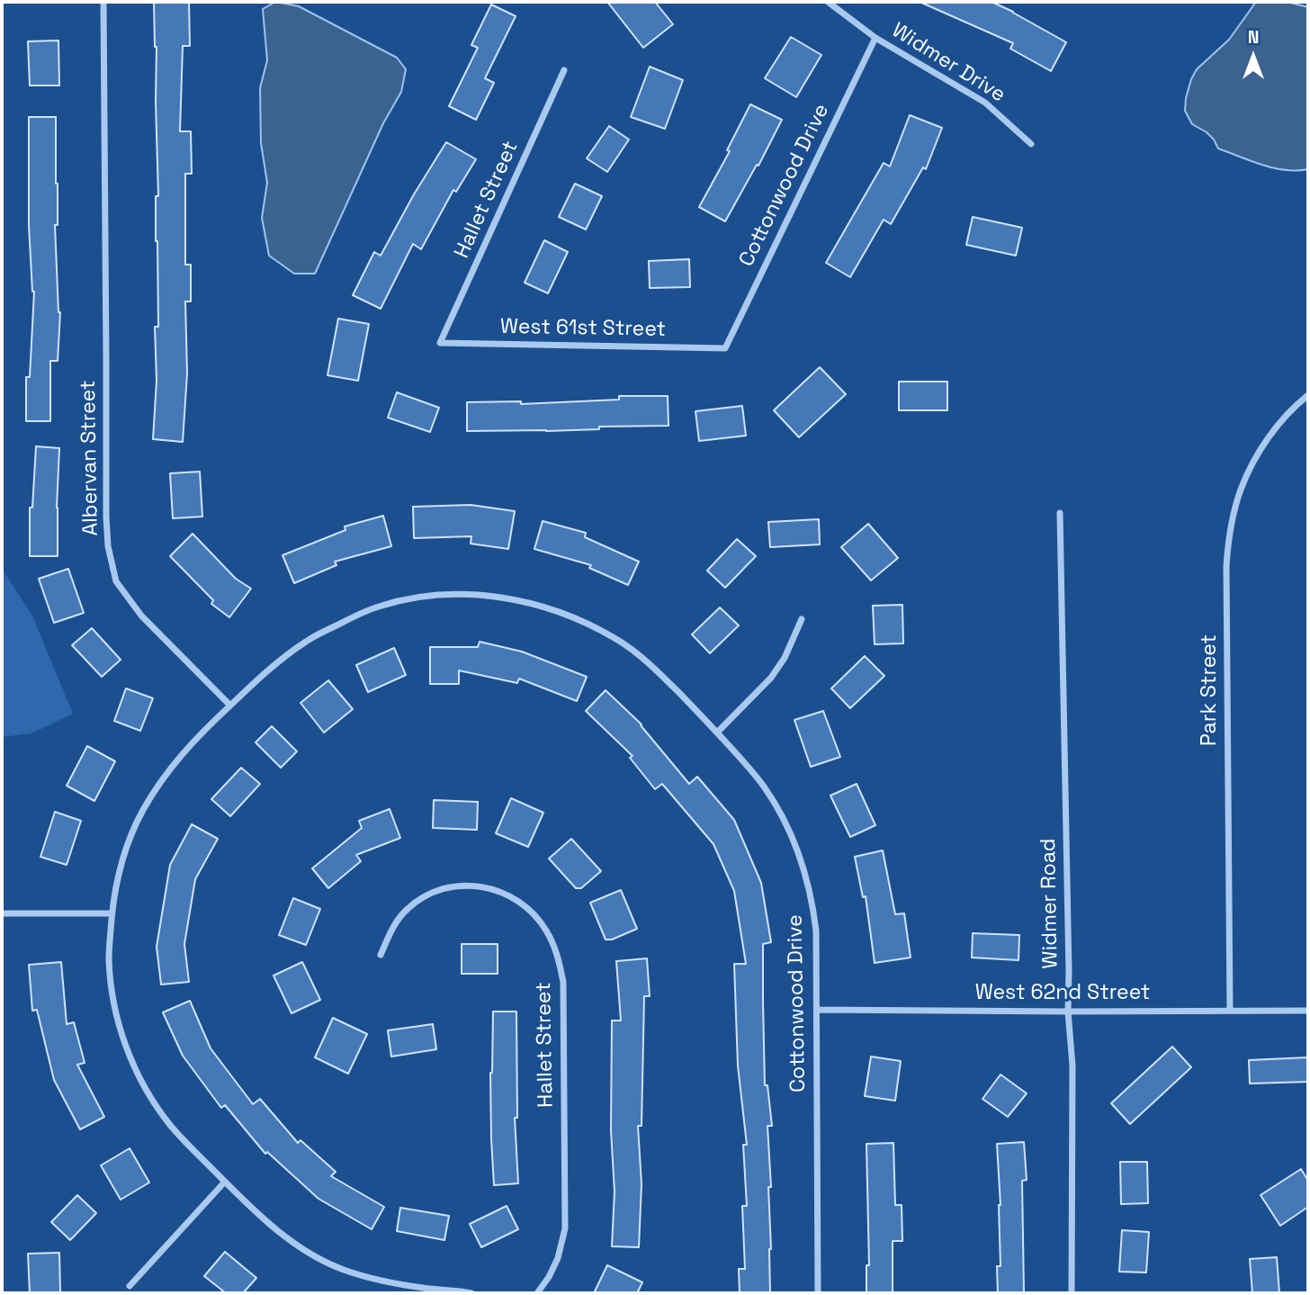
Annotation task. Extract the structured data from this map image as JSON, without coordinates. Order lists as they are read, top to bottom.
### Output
{
  "streets": {
    "street": [
      "Widmer Drive",
      "Cottonwood Drive",
      "Hallet Street",
      "West 61st Street",
      "Albervan Street",
      "Park Street",
      "Widmer Road",
      "West 62nd Street"
    ]
  },
  "crossings": [
    ["Widmer Drive", "Cottonwood Drive"],
    ["Cottonwood Drive", "West 61st Street"],
    ["Cottonwood Drive", "Albervan Street"],
    ["Cottonwood Drive", "West 62nd Street"],
    ["Hallet Street", "West 61st Street"],
    ["Park Street", "West 62nd Street"],
    ["Widmer Road", "West 62nd Street"]
  ],
  "north": "top"
}
